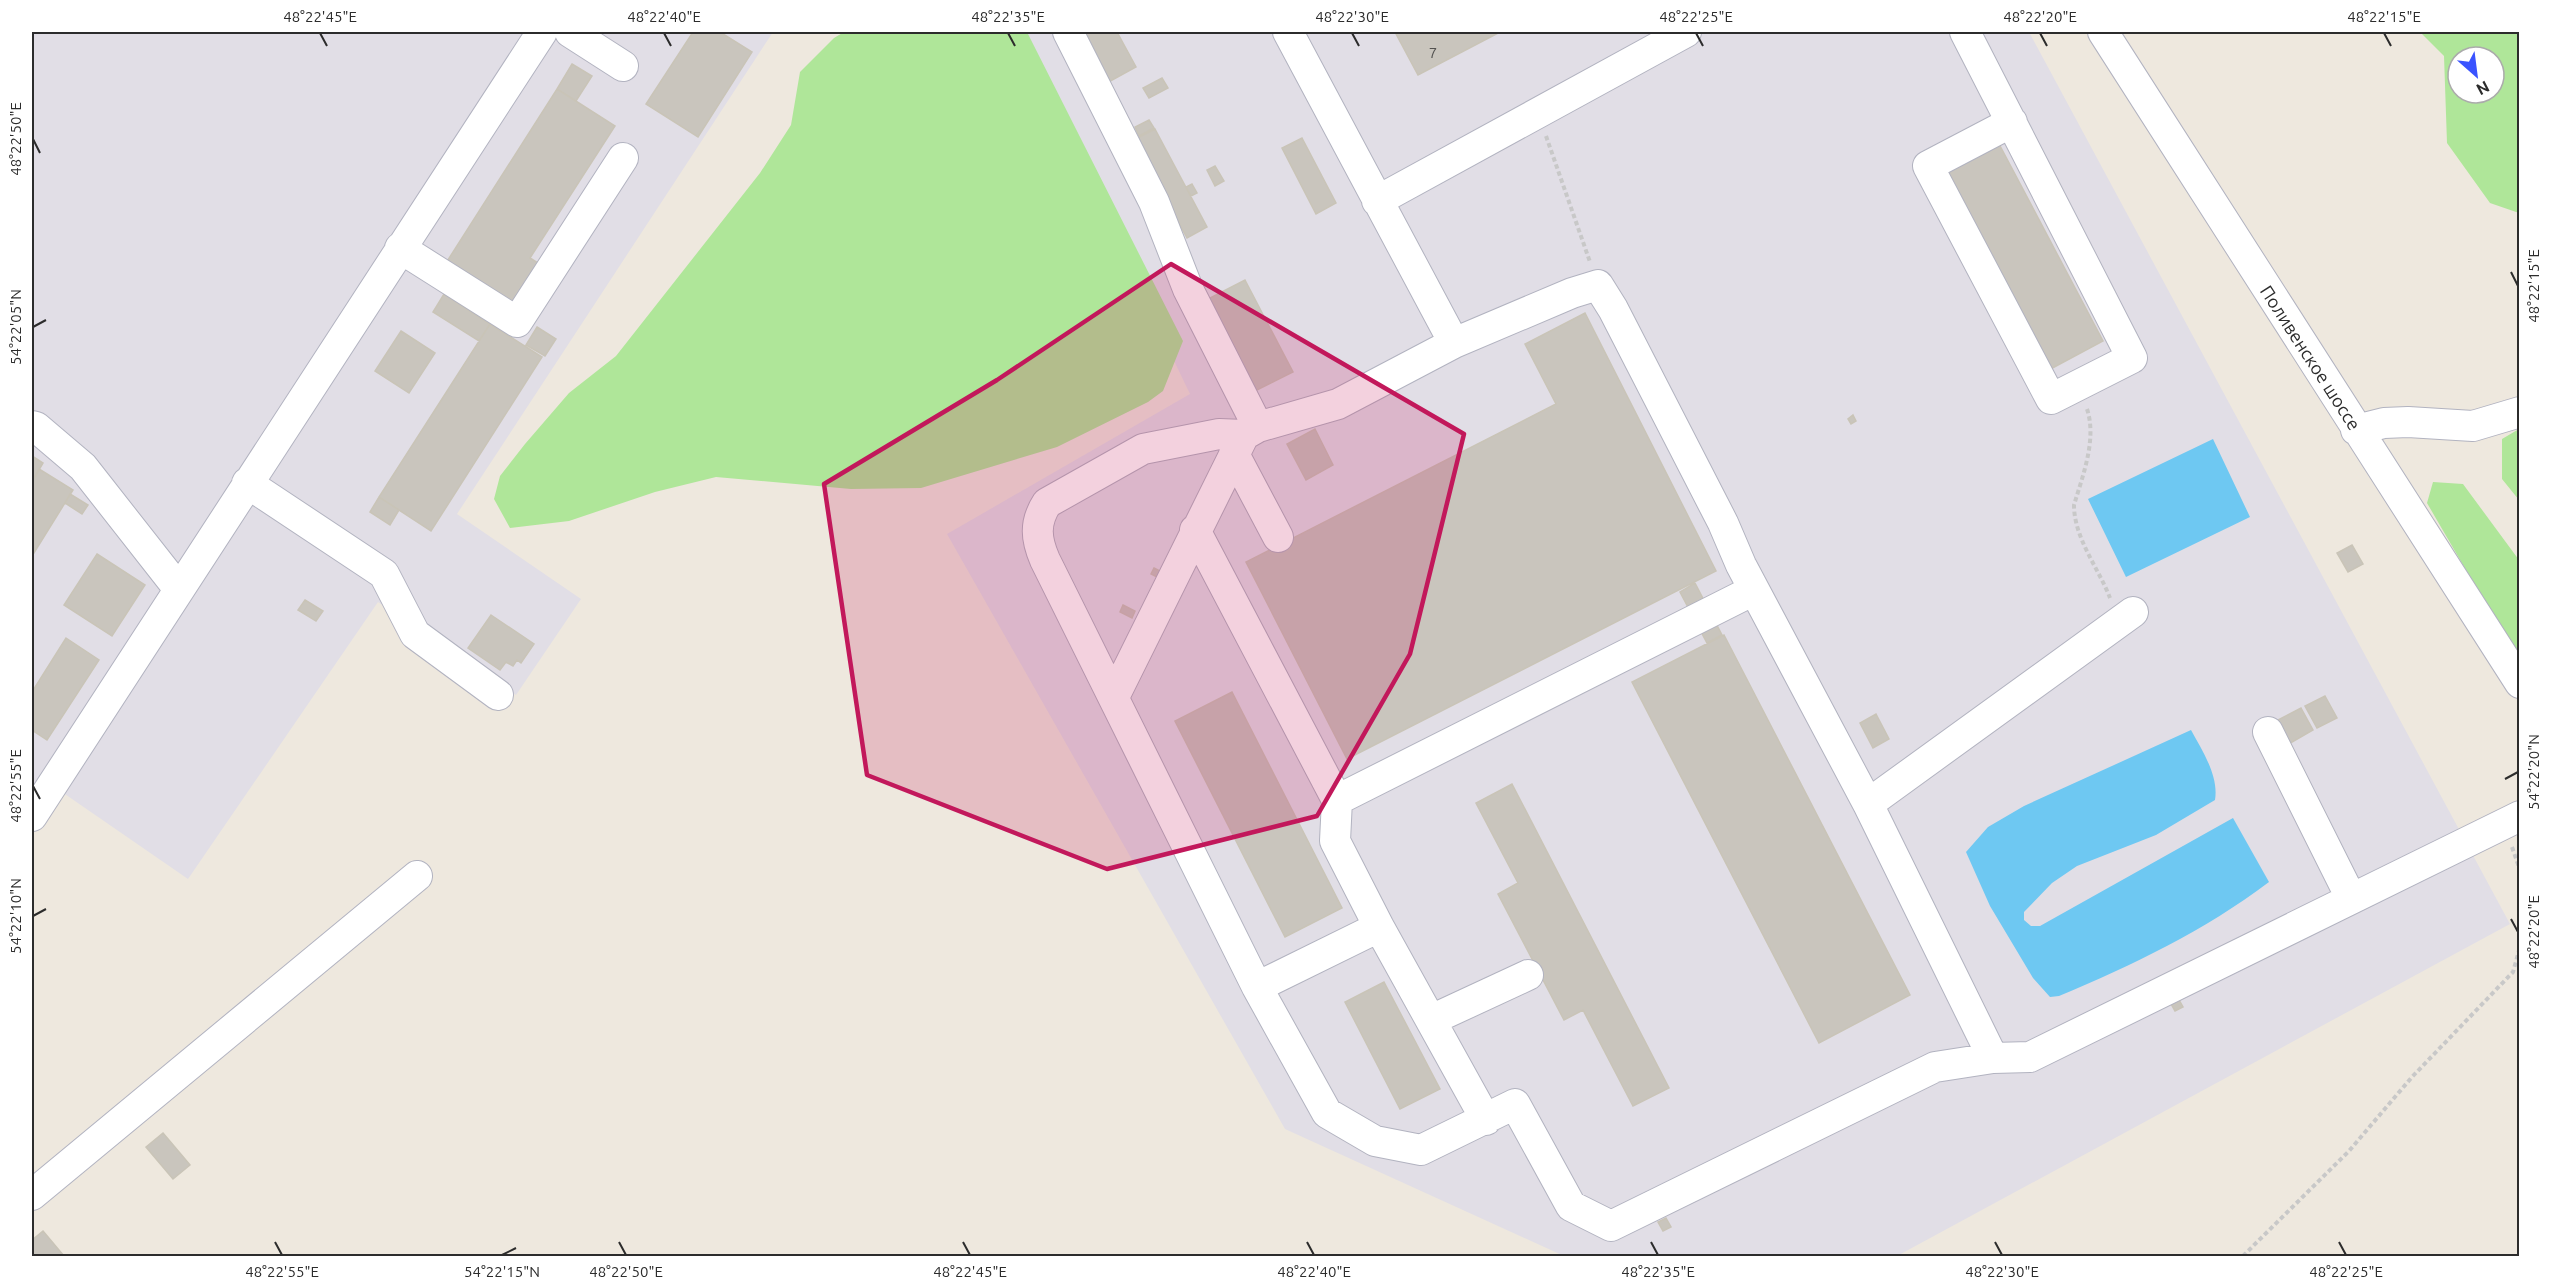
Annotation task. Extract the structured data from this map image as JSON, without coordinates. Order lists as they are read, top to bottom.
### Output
{
  "streets": {
    "street": ["Поливенское шоссе"]
  },
  "house_numbers": ["7"],
  "north": "bottom right",
  "coordinates": [
    "48°22'45\"E",
    "48°22'40\"E",
    "48°22'35\"E",
    "48°22'30\"E",
    "48°22'25\"E",
    "48°22'20\"E",
    "48°22'15\"E",
    "48°22'50\"E",
    "54°22'05\"N",
    "54°22'20\"N",
    "48°22'55\"E",
    "54°22'10\"N",
    "54°22'15\"N"
  ]
}
